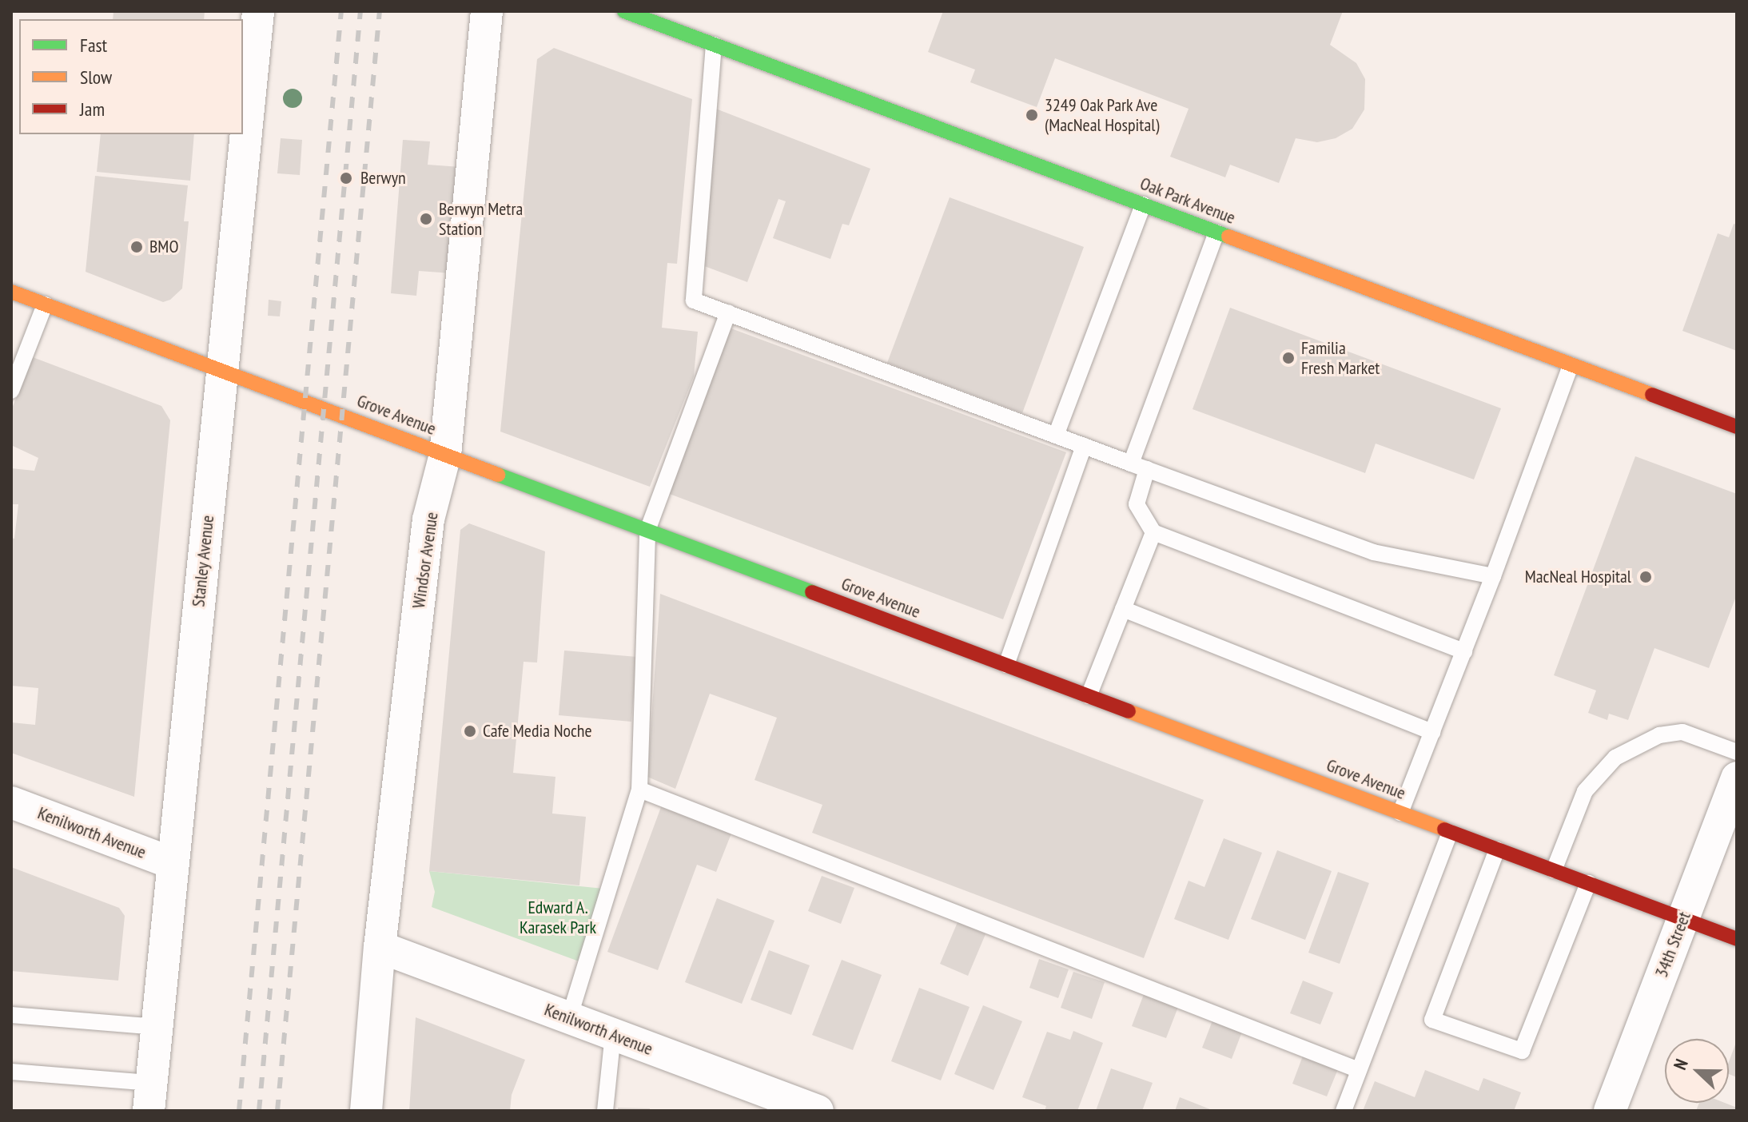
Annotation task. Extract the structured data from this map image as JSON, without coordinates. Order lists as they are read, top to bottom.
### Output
{
  "streets": {
    "street": [
      "Oak Park Avenue",
      "Grove Avenue",
      "Windsor Avenue",
      "Stanley Avenue",
      "Kenilworth Avenue",
      "34th Street"
    ]
  },
  "crossings": [
    ["Grove Avenue", "Windsor Avenue"],
    ["Grove Avenue", "Stanley Avenue"],
    ["Grove Avenue", "34th Street"],
    ["Windsor Avenue", "Kenilworth Avenue"],
    ["Stanley Avenue", "Kenilworth Avenue"]
  ],
  "parks": ["Edward A. Karasek Park"],
  "places": [
    "3249 Oak Park Ave (MacNeal Hospital)",
    "Berwyn",
    "Berwyn Metra Station",
    "BMO",
    "Familia Fresh Market",
    "MacNeal Hospital",
    "Cafe Media Noche"
  ],
  "legend": ["Fast", "Slow", "Jam"],
  "north": "left"
}
